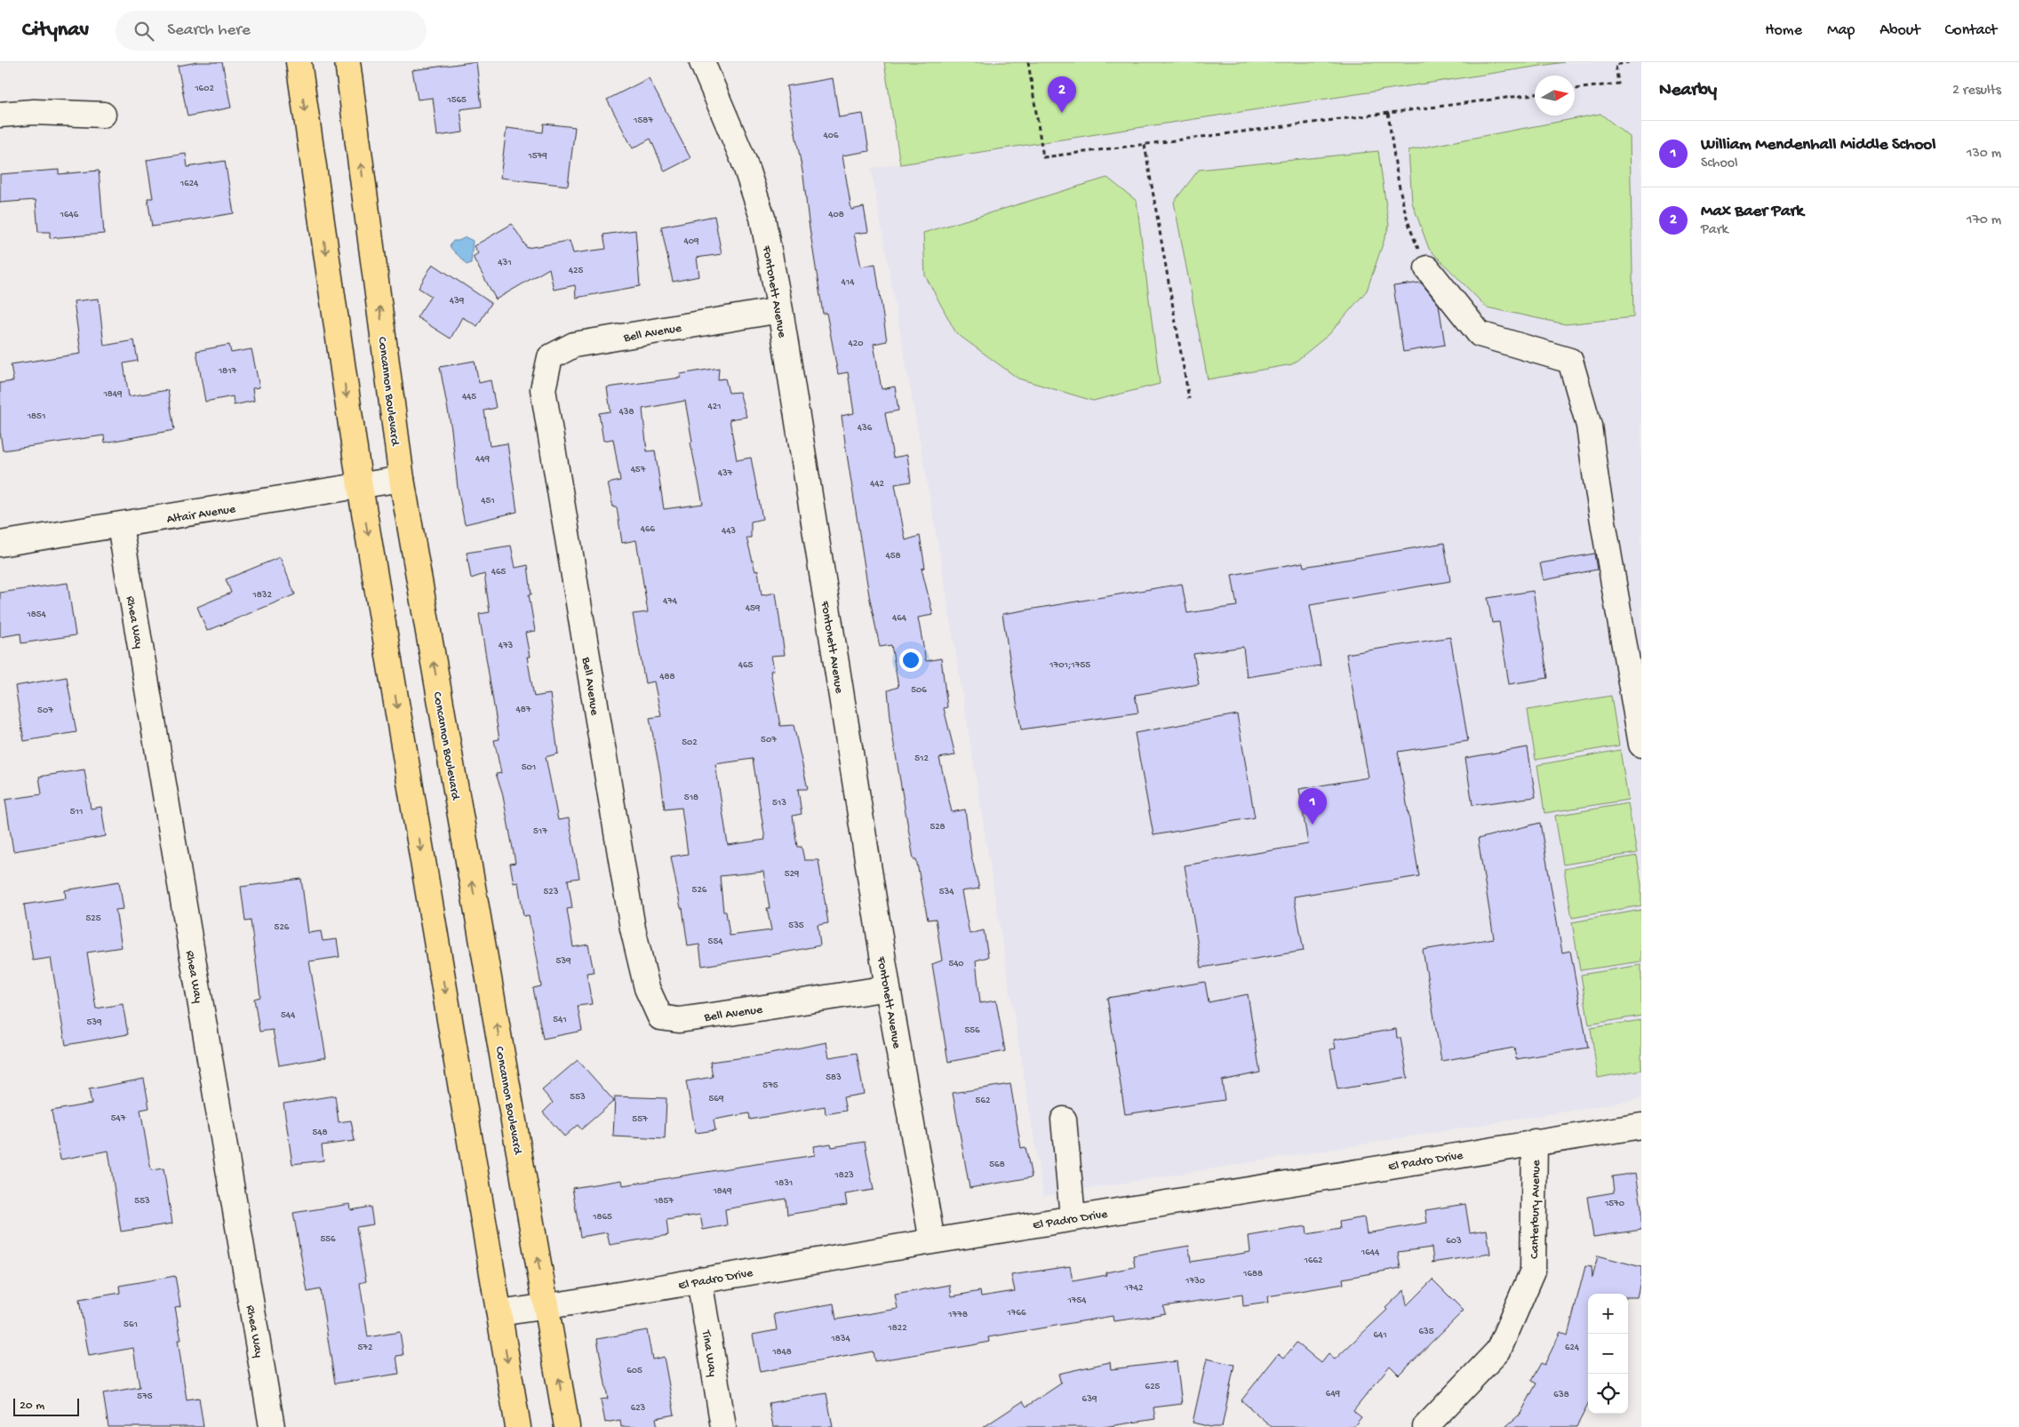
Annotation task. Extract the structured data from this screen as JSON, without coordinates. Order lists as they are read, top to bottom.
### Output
{
  "streets": {
    "main road": ["Concannon Boulevard"],
    "street": [
      "Fontonett Avenue",
      "Bell Avenue",
      "Altair Avenue",
      "Rhea Way",
      "El Padro Drive",
      "Canterbury Avenue",
      "Tina Way"
    ]
  },
  "crossings": [
    ["Fontonett Avenue", "Bell Avenue"],
    ["Fontonett Avenue", "El Padro Drive"],
    ["Concannon Boulevard", "Altair Avenue"],
    ["Concannon Boulevard", "El Padro Drive"],
    ["Altair Avenue", "Rhea Way"],
    ["El Padro Drive", "Canterbury Avenue"],
    ["El Padro Drive", "Tina Way"]
  ],
  "house_numbers": [
    "1602",
    "1565",
    "1587",
    "406",
    "1579",
    "1624",
    "1646",
    "408",
    "409",
    "431",
    "425",
    "414",
    "439",
    "420",
    "1817",
    "1849",
    "445",
    "421",
    "438",
    "1851",
    "436",
    "449",
    "457",
    "437",
    "442",
    "451",
    "466",
    "443",
    "458",
    "465",
    "1832",
    "474",
    "459",
    "1854",
    "464",
    "473",
    "465",
    "1701;1755",
    "488",
    "506",
    "487",
    "507",
    "507",
    "502",
    "512",
    "501",
    "518",
    "513",
    "511",
    "528",
    "517",
    "529",
    "526",
    "523",
    "534",
    "525",
    "535",
    "526",
    "554",
    "539",
    "540",
    "544",
    "541",
    "539",
    "556",
    "583",
    "575",
    "553",
    "569",
    "562",
    "547",
    "557",
    "548",
    "568",
    "1823",
    "1831",
    "1849",
    "553",
    "1857",
    "1570",
    "1865",
    "556",
    "603",
    "1644",
    "1662",
    "1688",
    "1730",
    "1742",
    "1754",
    "1766",
    "1778",
    "561",
    "1822",
    "635",
    "641",
    "1834",
    "572",
    "624",
    "1848",
    "605",
    "625",
    "649",
    "638",
    "575",
    "639",
    "623"
  ],
  "scale_bar": "20 m",
  "north": "right",
  "page": {
    "header": "Citynav",
    "search": "Search here",
    "nav": [
      "Home",
      "Map",
      "About",
      "Contact"
    ],
    "heading": ["Nearby", "2 results"],
    "pins": ["2", "1"],
    "list": [
      {
        "mark": "1",
        "name": "William Mendenhall Middle School",
        "note": "School",
        "value": "130 m"
      },
      {
        "mark": "2",
        "name": "Max Baer Park",
        "note": "Park",
        "value": "170 m"
      }
    ],
    "map_buttons": ["+", "−"],
    "scale": "20 m"
  }
}
